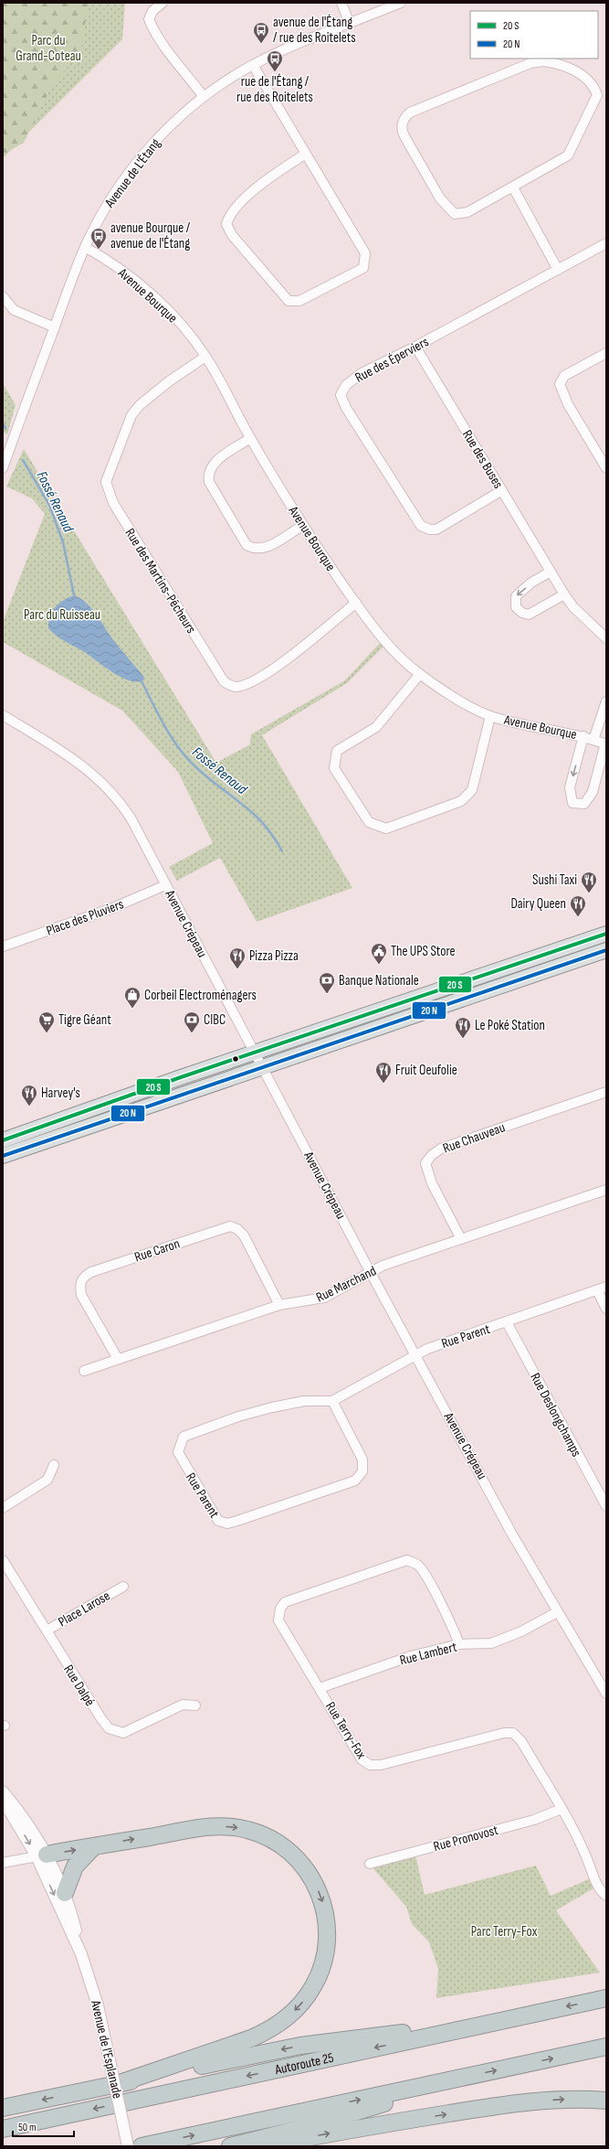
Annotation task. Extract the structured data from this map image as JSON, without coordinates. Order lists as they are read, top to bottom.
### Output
{
  "streets": {
    "highway": ["Autoroute 25"],
    "street": [
      "Avenue de L'Étang",
      "Avenue Bourque",
      "Rue des Éperviers",
      "Rue des Buses",
      "Rue des Martins-Pêcheurs",
      "Place des Pluviers",
      "Avenue Crépeau",
      "Rue Chauveau",
      "Rue Caron",
      "Rue Marchand",
      "Rue Parent",
      "Rue Deslongchamps",
      "Place Larose",
      "Rue Lambert",
      "Rue Dalpé",
      "Rue Terry-Fox",
      "Rue Pronovost",
      "Avenue de l'Esplanade"
    ]
  },
  "crossings": [
    ["Avenue de L'Étang", "Avenue Bourque"],
    ["Avenue Bourque", "Rue des Martins-Pêcheurs"],
    ["Rue des Éperviers", "Rue des Buses"],
    ["Place des Pluviers", "Avenue Crépeau"],
    ["Avenue Crépeau", "Rue Marchand"],
    ["Avenue Crépeau", "Rue Parent"],
    ["Avenue Crépeau", "Rue Lambert"],
    ["Rue Chauveau", "Rue Marchand"],
    ["Rue Caron", "Rue Marchand"],
    ["Rue Parent", "Rue Deslongchamps"],
    ["Place Larose", "Rue Dalpé"],
    ["Rue Lambert", "Rue Terry-Fox"],
    ["Rue Terry-Fox", "Rue Pronovost"]
  ],
  "water": ["Fossé Renaud"],
  "parks": ["Parc du Grand-Coteau", "Parc du Ruisseau", "Parc Terry-Fox"],
  "places": {
    "bus stop": ["avenue de l'Étang / rue des Roitelets", "rue de l'Étang / rue des Roitelets", "avenue Bourque / avenue de l'Étang"],
    "restaurant": [
      "Sushi Taxi",
      "Dairy Queen",
      "Pizza Pizza",
      "Le Poké Station",
      "Fruit Oeufolie",
      "Harvey's"
    ],
    "public building": ["The UPS Store"],
    "bank": ["Banque Nationale", "CIBC"],
    "shop": ["Corbeil Electroménagers"],
    "supermarket": ["Tigre Géant"]
  },
  "legend": ["20 S", "20 N"],
  "scale_bar": "50 m"
}
